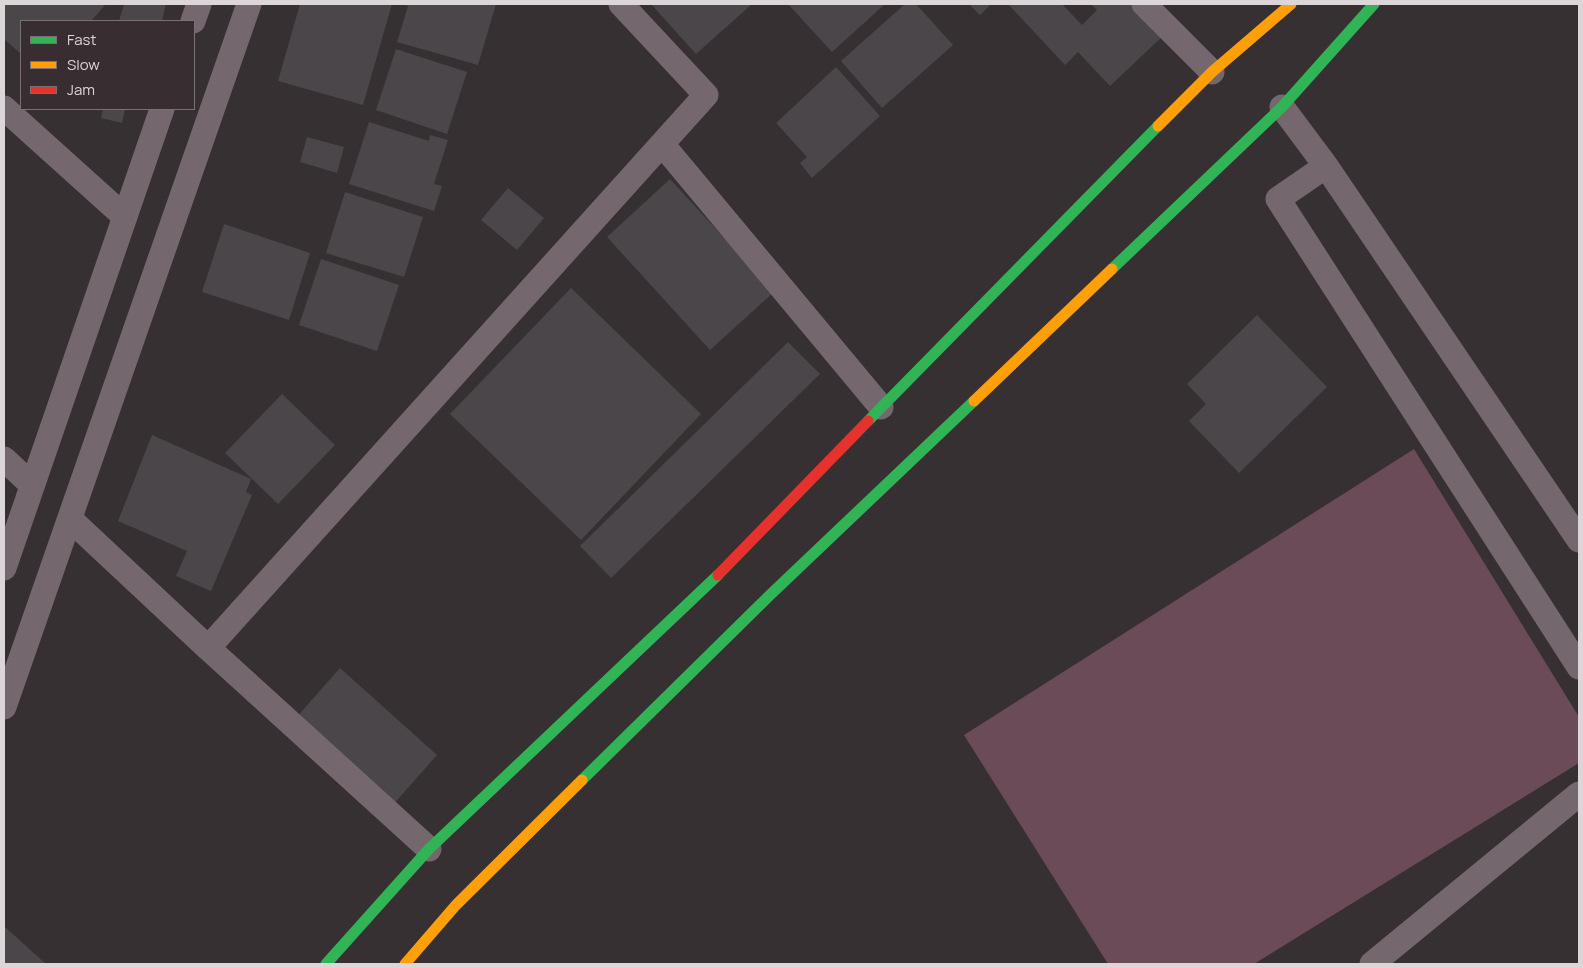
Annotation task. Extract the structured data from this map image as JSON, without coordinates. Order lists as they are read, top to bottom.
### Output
{
  "legend": ["Fast", "Slow", "Jam"]
}
